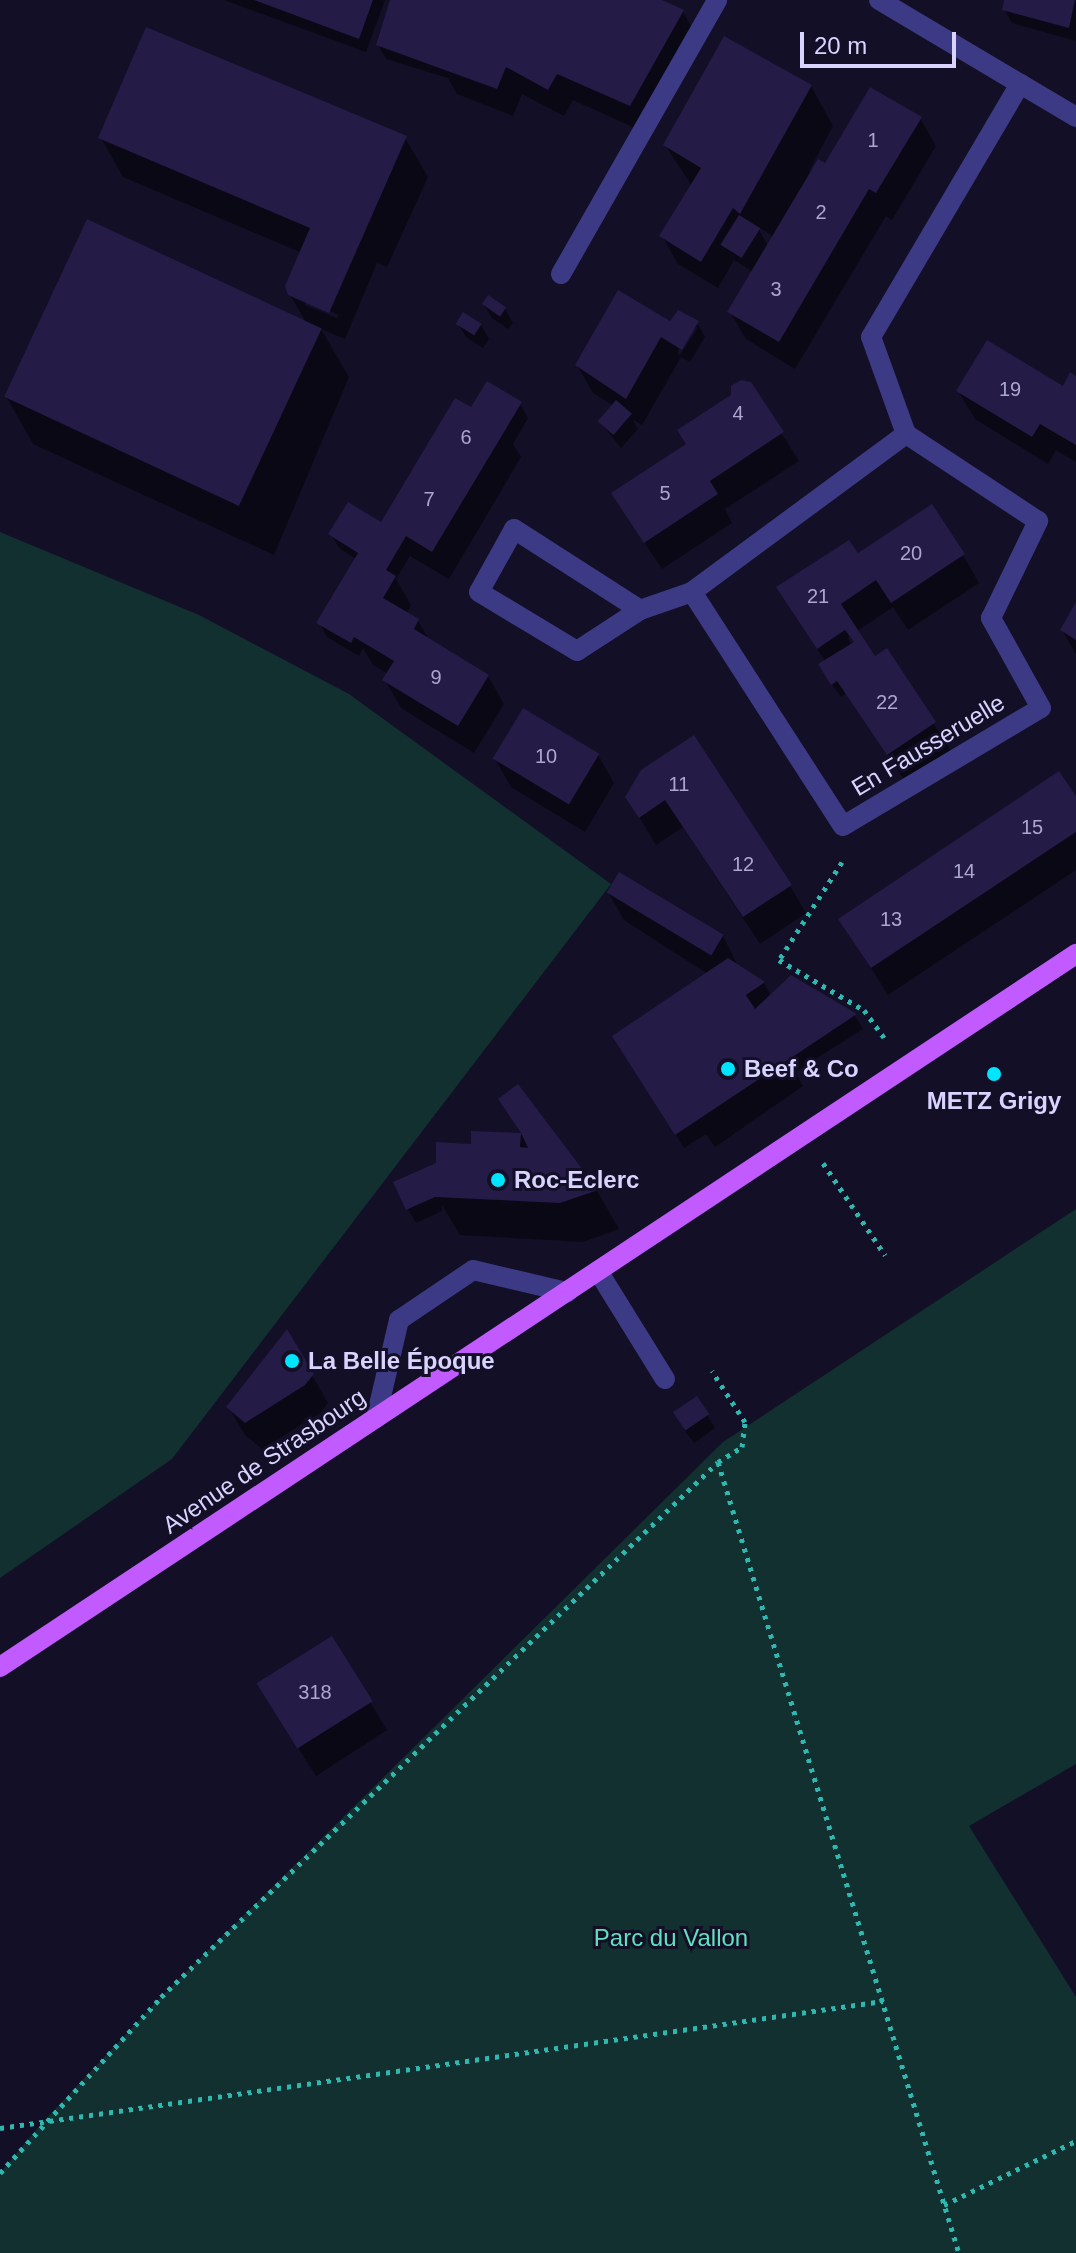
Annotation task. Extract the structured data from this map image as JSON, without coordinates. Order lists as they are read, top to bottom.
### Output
{
  "streets": {
    "main road": ["Avenue de Strasbourg"],
    "street": ["En Fausseruelle"]
  },
  "crossings": [
    ["En Fausseruelle", "Avenue de Strasbourg"]
  ],
  "parks": ["Parc du Vallon"],
  "places": [
    "Beef & Co",
    "METZ Grigy",
    "Roc-Eclerc",
    "La Belle Époque"
  ],
  "house_numbers": [
    "1",
    "2",
    "3",
    "19",
    "4",
    "6",
    "5",
    "7",
    "20",
    "21",
    "9",
    "22",
    "10",
    "11",
    "15",
    "12",
    "14",
    "13",
    "318"
  ],
  "scale_bar": "20 m"
}
